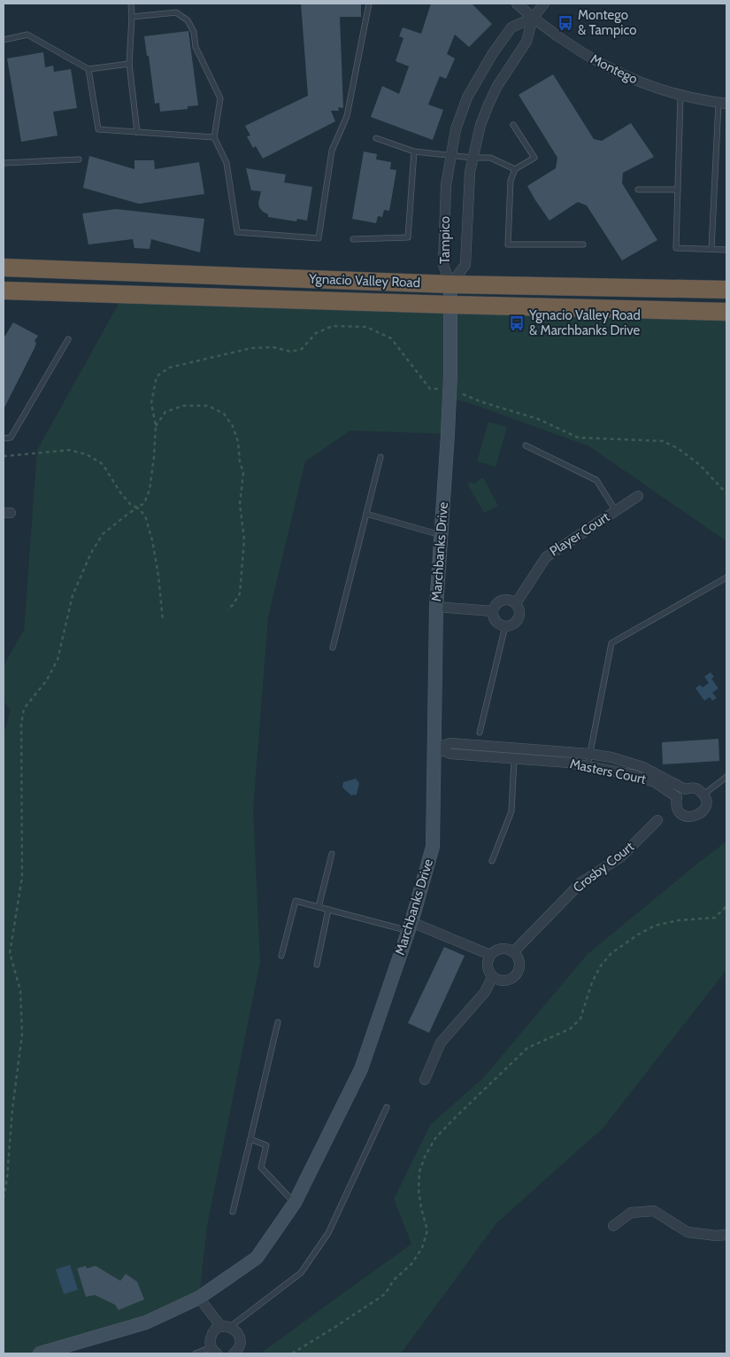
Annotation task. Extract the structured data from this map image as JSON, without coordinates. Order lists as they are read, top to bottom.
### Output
{
  "streets": {
    "highway": ["Ygnacio Valley Road"],
    "street": [
      "Montego",
      "Tampico",
      "Player Court",
      "Marchbanks Drive",
      "Masters Court",
      "Crosby Court"
    ]
  },
  "crossings": [
    ["Montego", "Tampico"],
    ["Tampico", "Ygnacio Valley Road"],
    ["Tampico", "Marchbanks Drive"],
    ["Ygnacio Valley Road", "Marchbanks Drive"],
    ["Marchbanks Drive", "Masters Court"]
  ],
  "places": {
    "bus stop": ["Montego & Tampico", "Ygnacio Valley Road & Marchbanks Drive"]
  }
}
